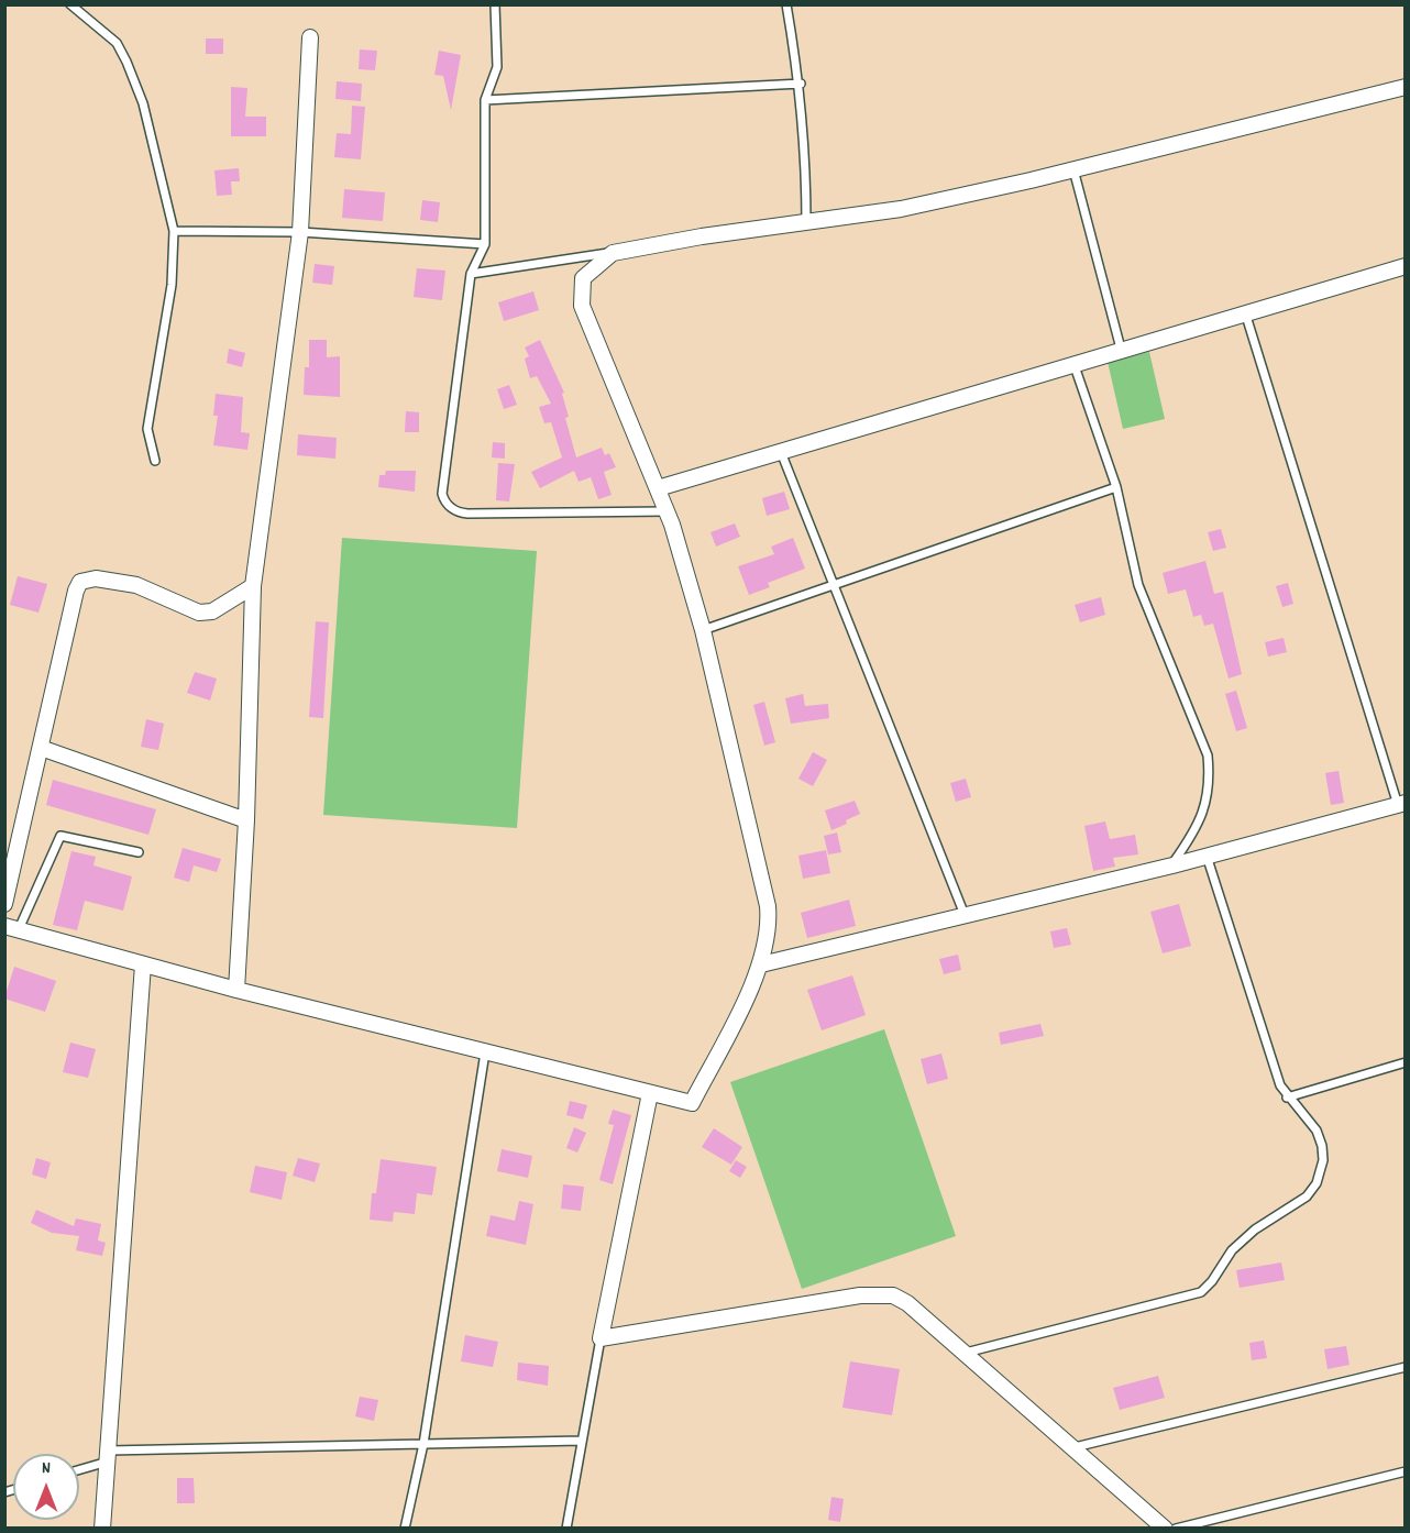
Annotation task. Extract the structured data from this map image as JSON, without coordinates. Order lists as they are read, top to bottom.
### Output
{
  "north": "top"
}
